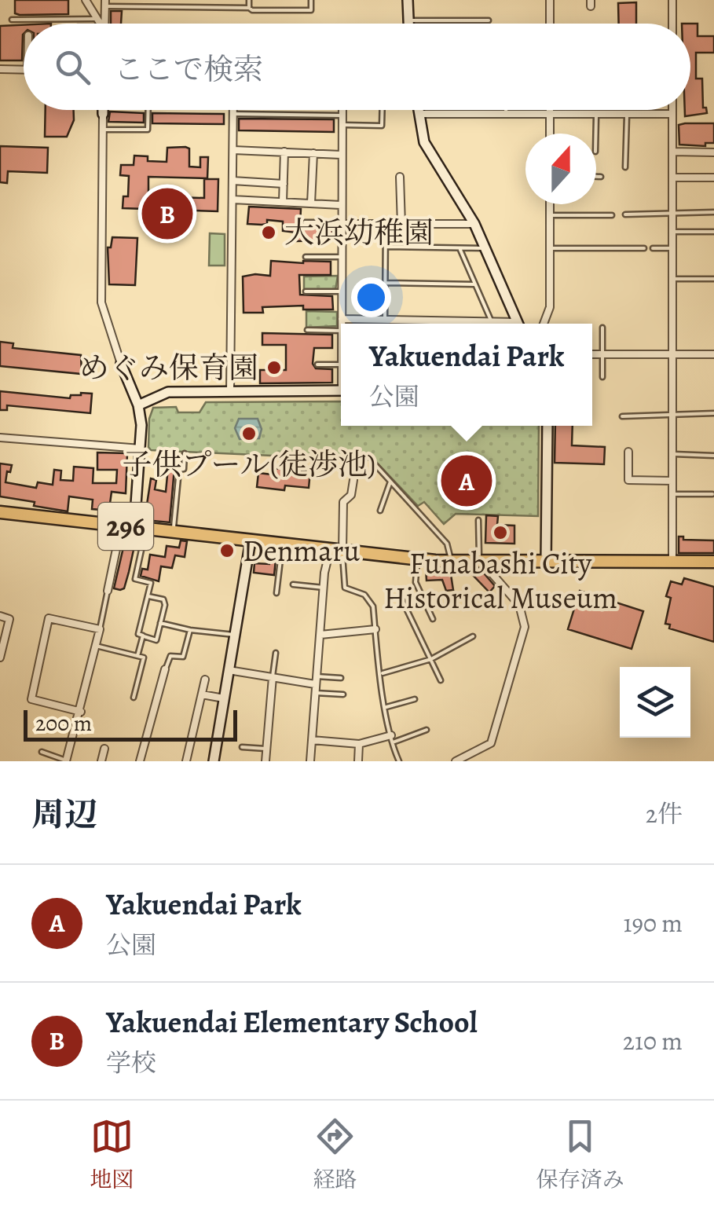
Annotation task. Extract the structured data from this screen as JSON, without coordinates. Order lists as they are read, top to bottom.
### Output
{
  "streets": {
    "highway": ["296"]
  },
  "places": [
    "大浜幼稚園",
    "めぐみ保育園",
    "子供プール(徒渉池)",
    "Funabashi City Historical Museum",
    "Denmaru"
  ],
  "scale_bar": "200 m",
  "north": "top",
  "page": {
    "search": "ここで検索",
    "pins": ["B", "A"],
    "popup": ["Yakuendai Park", "公園"],
    "scale": "200 m",
    "heading": ["周辺", "2件"],
    "list": [
      {
        "mark": "A",
        "name": "Yakuendai Park",
        "note": "公園",
        "value": "190 m"
      },
      {
        "mark": "B",
        "name": "Yakuendai Elementary School",
        "note": "学校",
        "value": "210 m"
      }
    ],
    "nav": ["地図", "経路", "保存済み"]
  }
}
